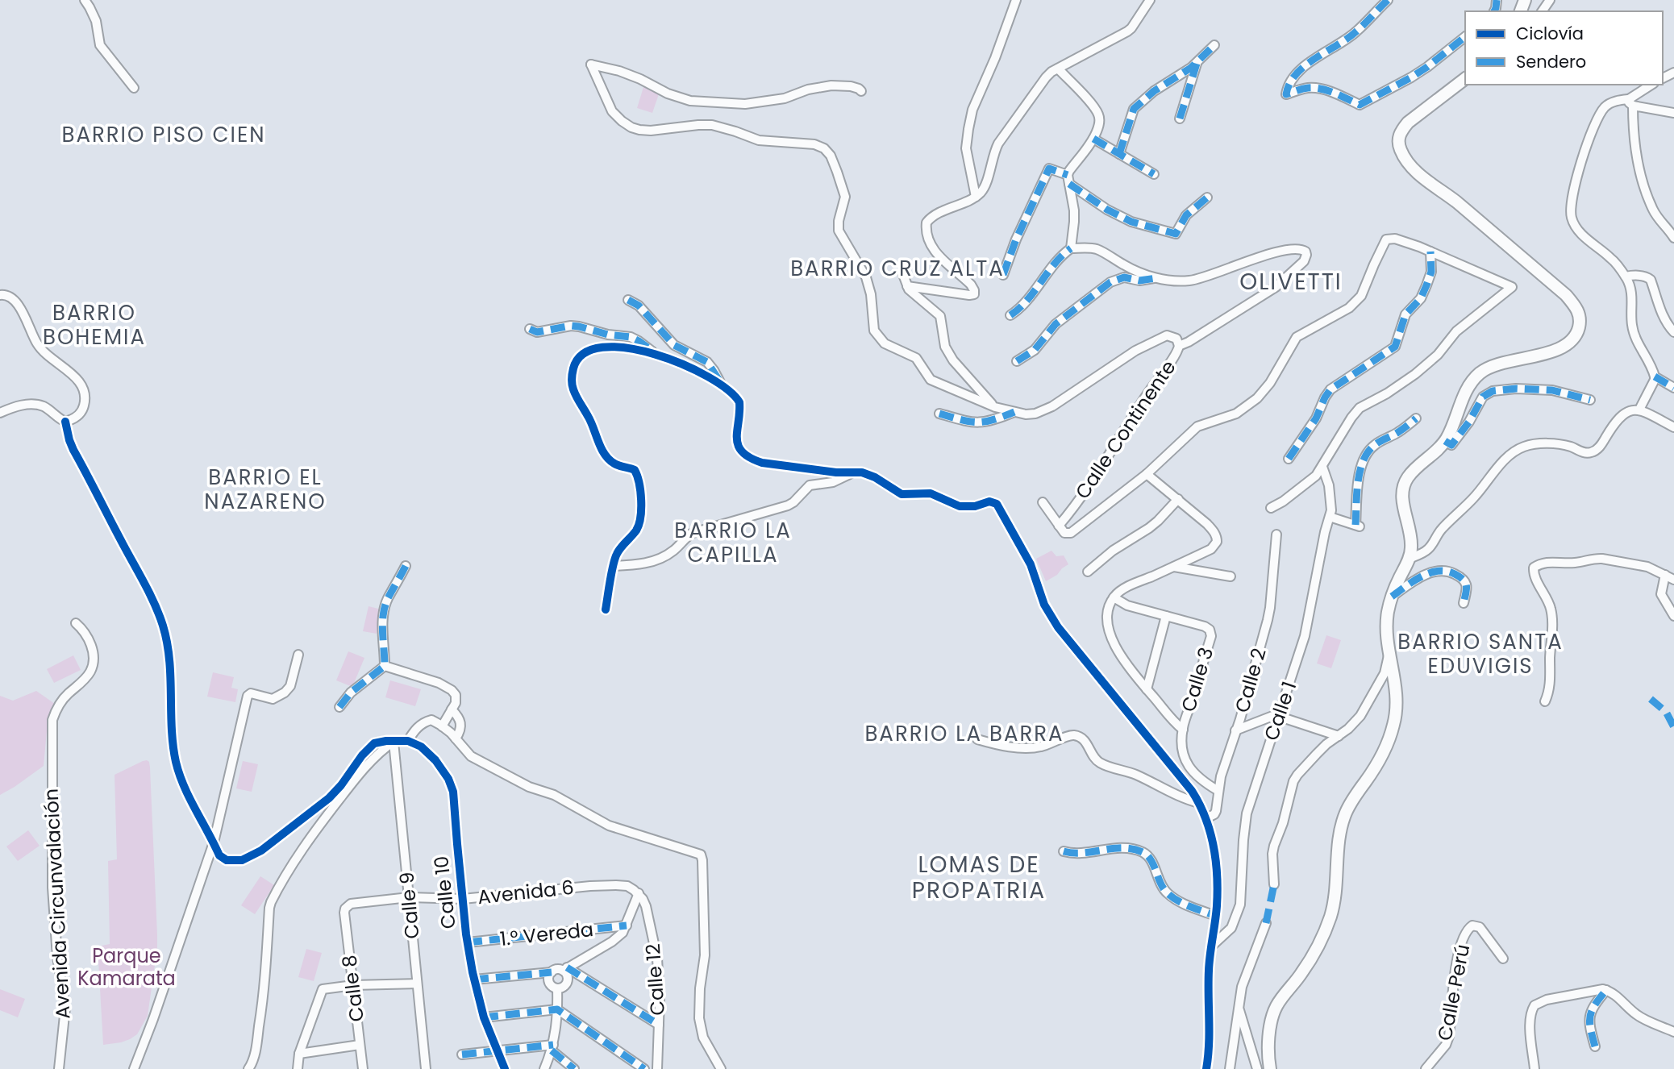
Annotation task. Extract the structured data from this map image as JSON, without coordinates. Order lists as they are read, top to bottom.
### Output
{
  "streets": {
    "street": [
      "Calle Continente",
      "Calle 3",
      "Calle 2",
      "Calle 1",
      "Calle 10",
      "Avenida 6",
      "Avenida Circunvalación",
      "Calle 9",
      "1.° Vereda",
      "Calle 12",
      "Calle 8",
      "Calle Perú"
    ]
  },
  "crossings": [
    ["Calle 10", "Avenida 6"],
    ["Calle 10", "1.° Vereda"],
    ["Avenida 6", "Calle 9"],
    ["Avenida 6", "Calle 12"],
    ["Avenida 6", "Calle 8"]
  ],
  "districts": [
    "BARRIO PISO CIEN",
    "BARRIO CRUZ ALTA",
    "OLIVETTI",
    "BARRIO BOHEMIA",
    "BARRIO EL NAZARENO",
    "BARRIO LA CAPILLA",
    "BARRIO SANTA EDUVIGIS",
    "BARRIO LA BARRA",
    "LOMAS DE PROPATRIA"
  ],
  "parks": ["Parque Kamarata"],
  "legend": ["Ciclovía", "Sendero"]
}
